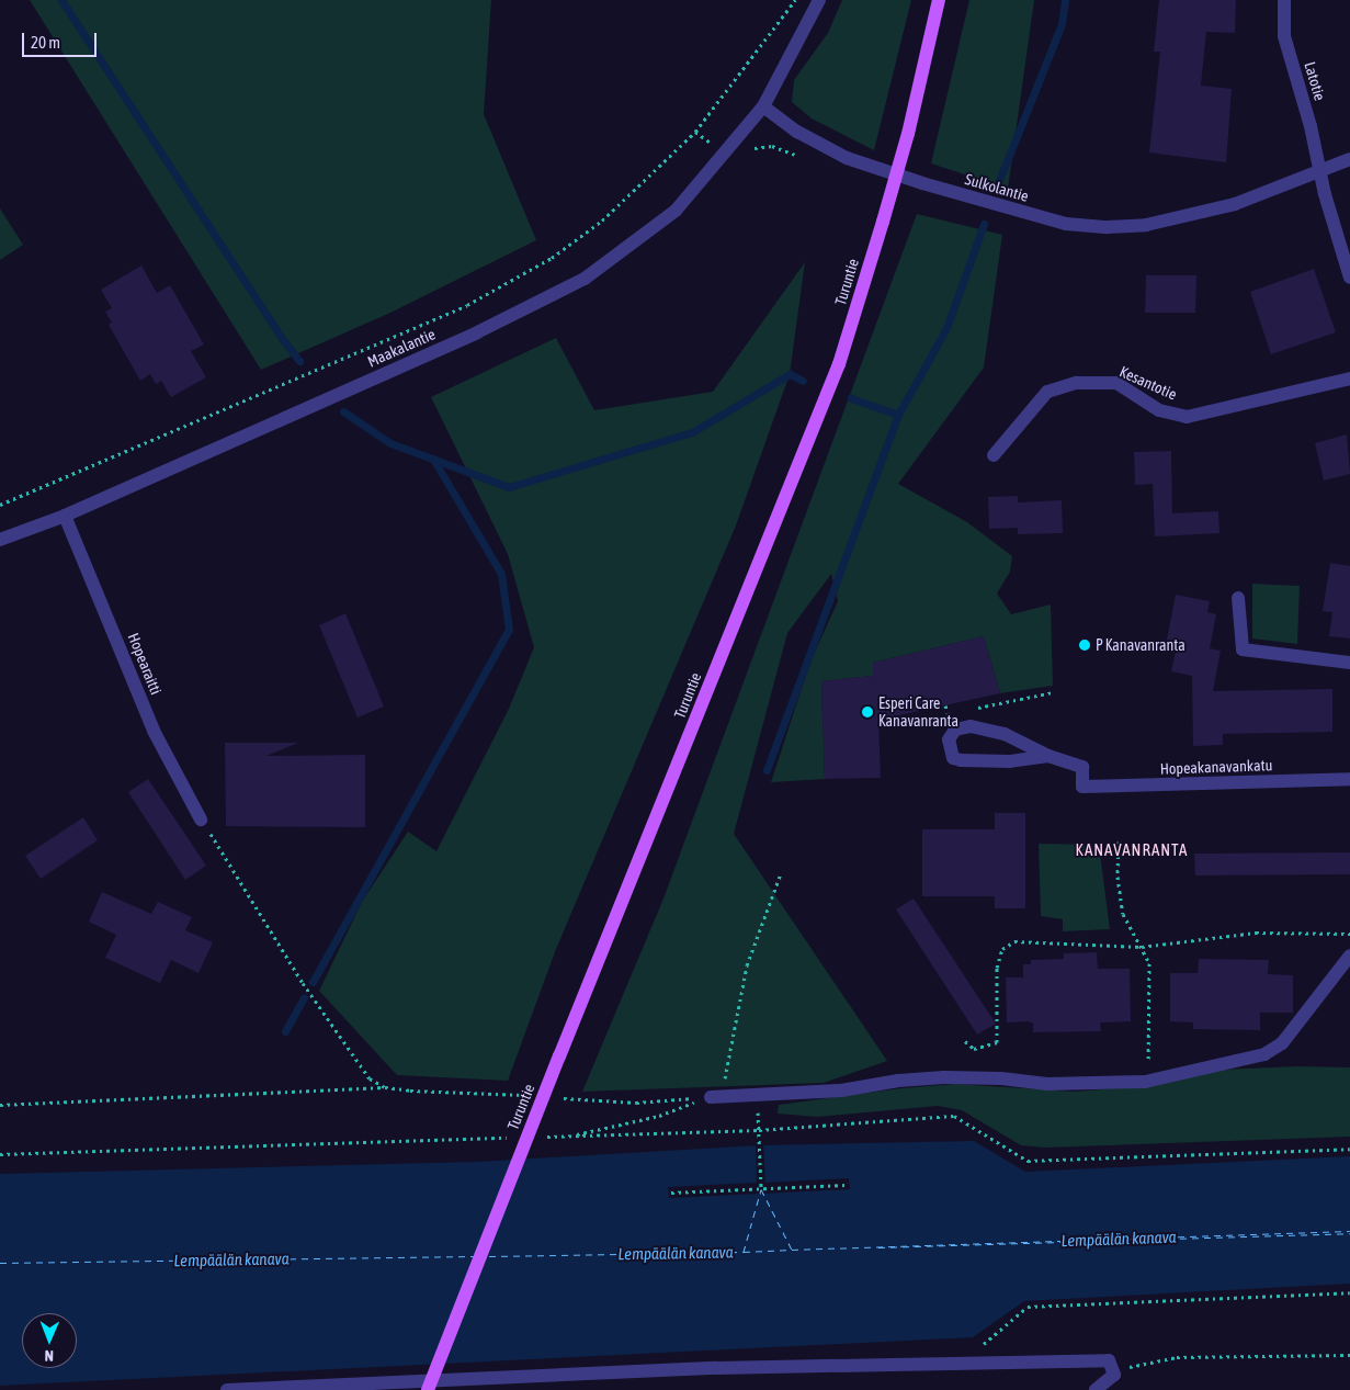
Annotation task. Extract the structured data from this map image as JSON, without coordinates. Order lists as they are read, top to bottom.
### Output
{
  "streets": {
    "main road": ["Turuntie"],
    "street": [
      "Latotie",
      "Sulkolantie",
      "Maakalantie",
      "Kesantotie",
      "Hopearaitti",
      "Hopeakanavankatu"
    ]
  },
  "crossings": [
    ["Latotie", "Sulkolantie"],
    ["Sulkolantie", "Maakalantie"],
    ["Maakalantie", "Hopearaitti"]
  ],
  "districts": ["KANAVANRANTA"],
  "water": ["Lempäälän kanava"],
  "places": ["P Kanavanranta", "Esperi Care Kanavanranta"],
  "scale_bar": "20 m",
  "north": "bottom"
}
